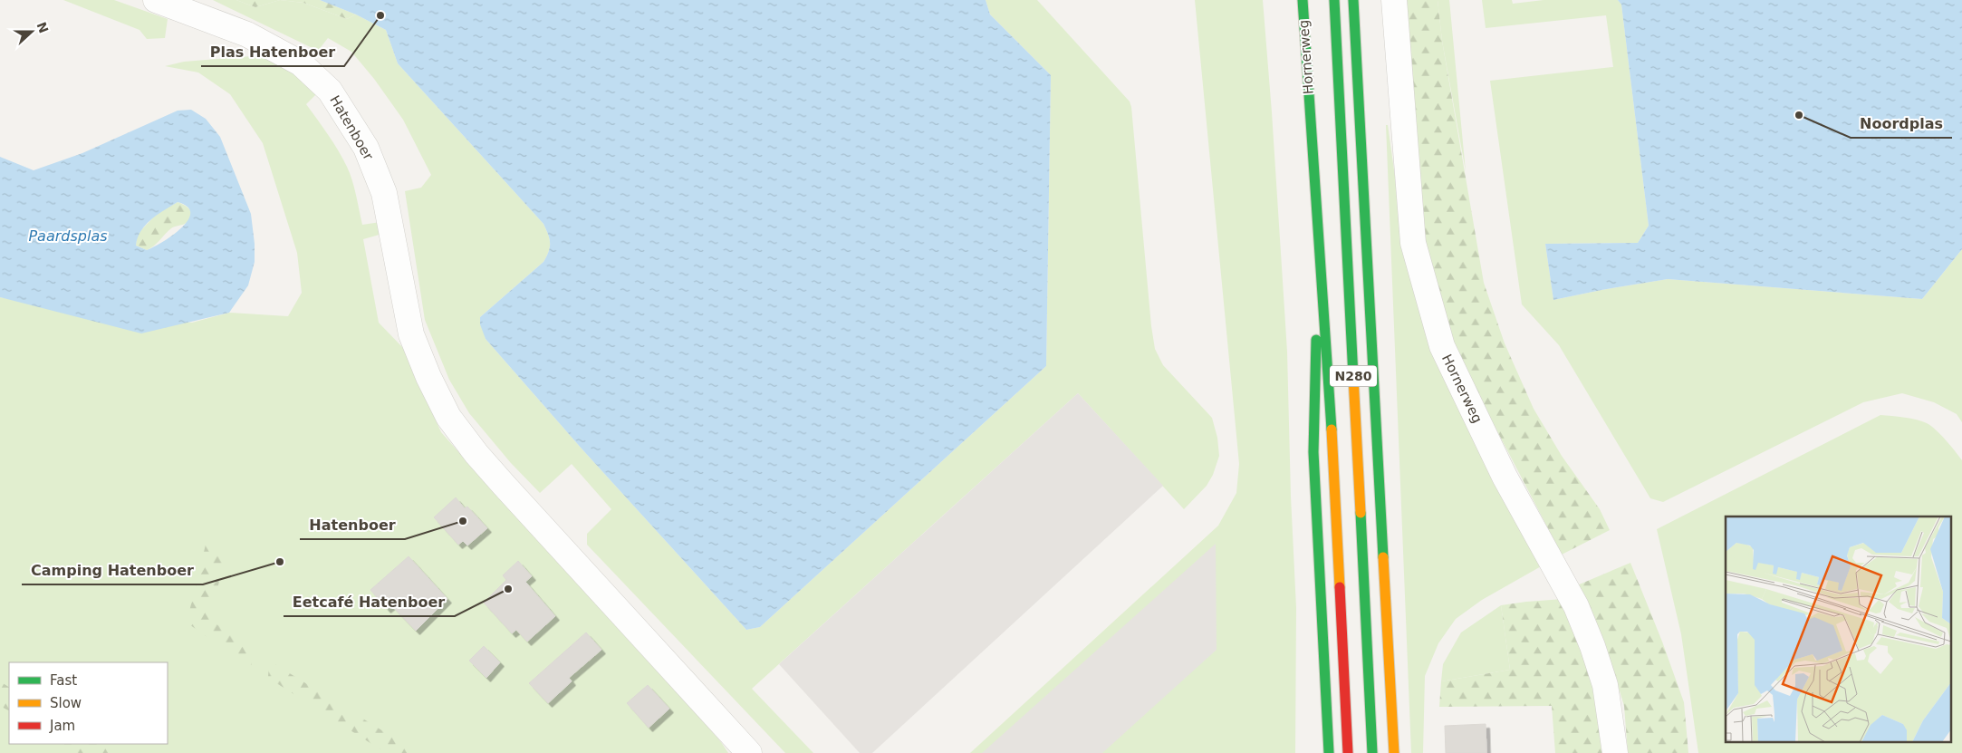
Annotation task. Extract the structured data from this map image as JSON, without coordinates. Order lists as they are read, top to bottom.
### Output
{
  "streets": {
    "main road": ["Hornerweg", "N280"],
    "street": ["Hatenboer"]
  },
  "water": ["Paardsplas"],
  "places": [
    "Plas Hatenboer",
    "Noordplas",
    "Hatenboer",
    "Camping Hatenboer",
    "Eetcafé Hatenboer"
  ],
  "legend": ["Fast", "Slow", "Jam"],
  "north": "right"
}
